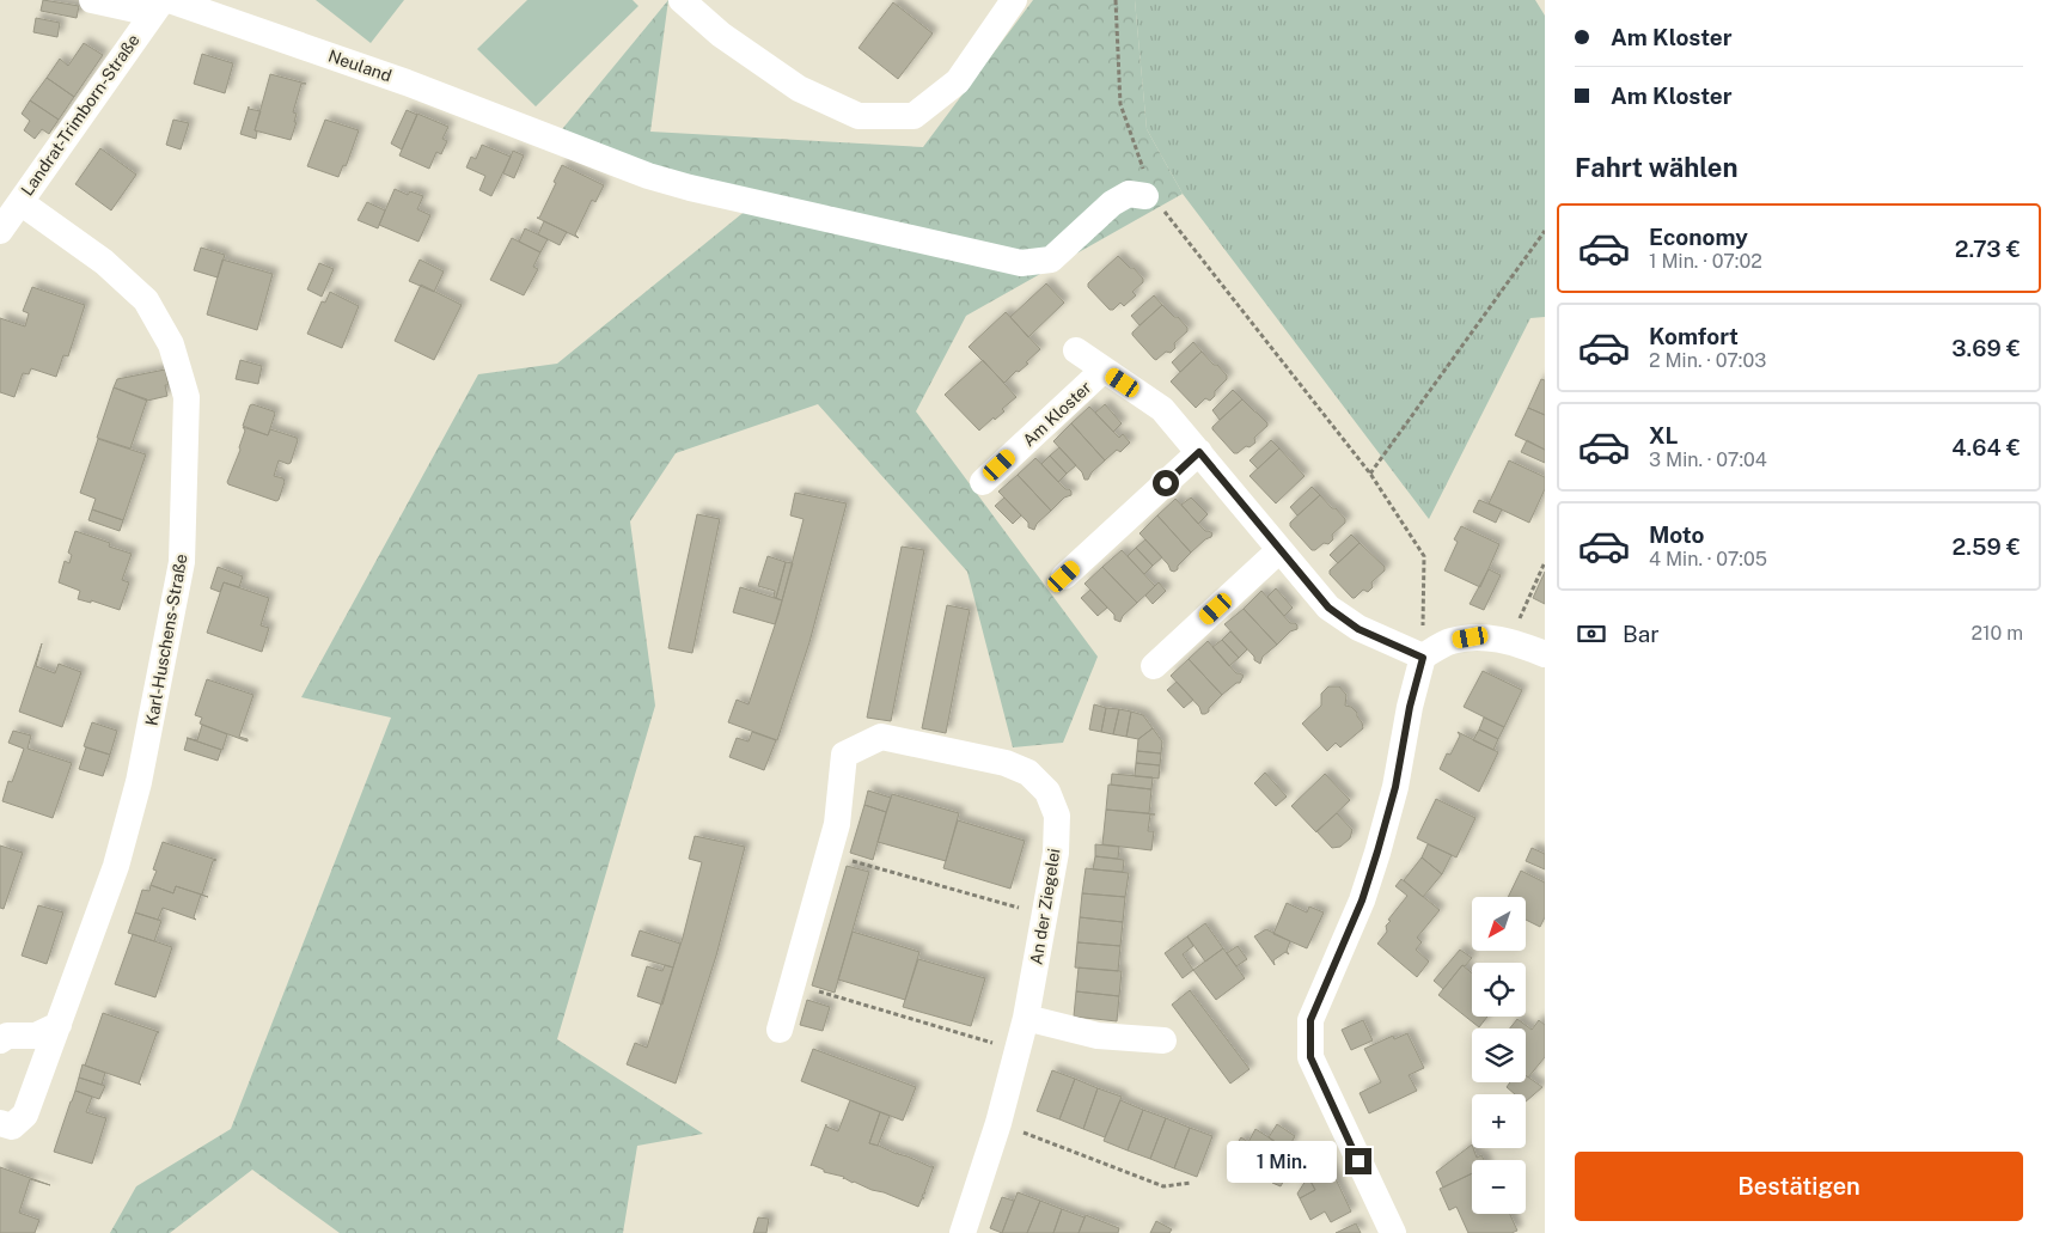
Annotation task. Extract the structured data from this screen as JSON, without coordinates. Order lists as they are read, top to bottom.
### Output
{
  "streets": {
    "street": [
      "Neuland",
      "Landrat-Trimborn-Straße",
      "Am Kloster",
      "Karl-Huschens-Straße",
      "An der Ziegelei"
    ]
  },
  "crossings": [
    ["Neuland", "Landrat-Trimborn-Straße"],
    ["Landrat-Trimborn-Straße", "Karl-Huschens-Straße"]
  ],
  "north": "bottom left",
  "page": {
    "banner": ["Am Kloster", "Am Kloster"],
    "heading": "Fahrt wählen",
    "list": [
      {
        "name": "Economy",
        "note": "1 Min. · 07:02",
        "value": "2.73 €"
      },
      {
        "name": "Komfort",
        "note": "2 Min. · 07:03",
        "value": "3.69 €"
      },
      {
        "name": "XL",
        "note": "3 Min. · 07:04",
        "value": "4.64 €"
      },
      {
        "name": "Moto",
        "note": "4 Min. · 07:05",
        "value": "2.59 €"
      }
    ],
    "pay": ["Bar", "210 m"],
    "map_buttons": ["+", "−"],
    "buttons": "Bestätigen",
    "bubble": "1 Min."
  }
}
